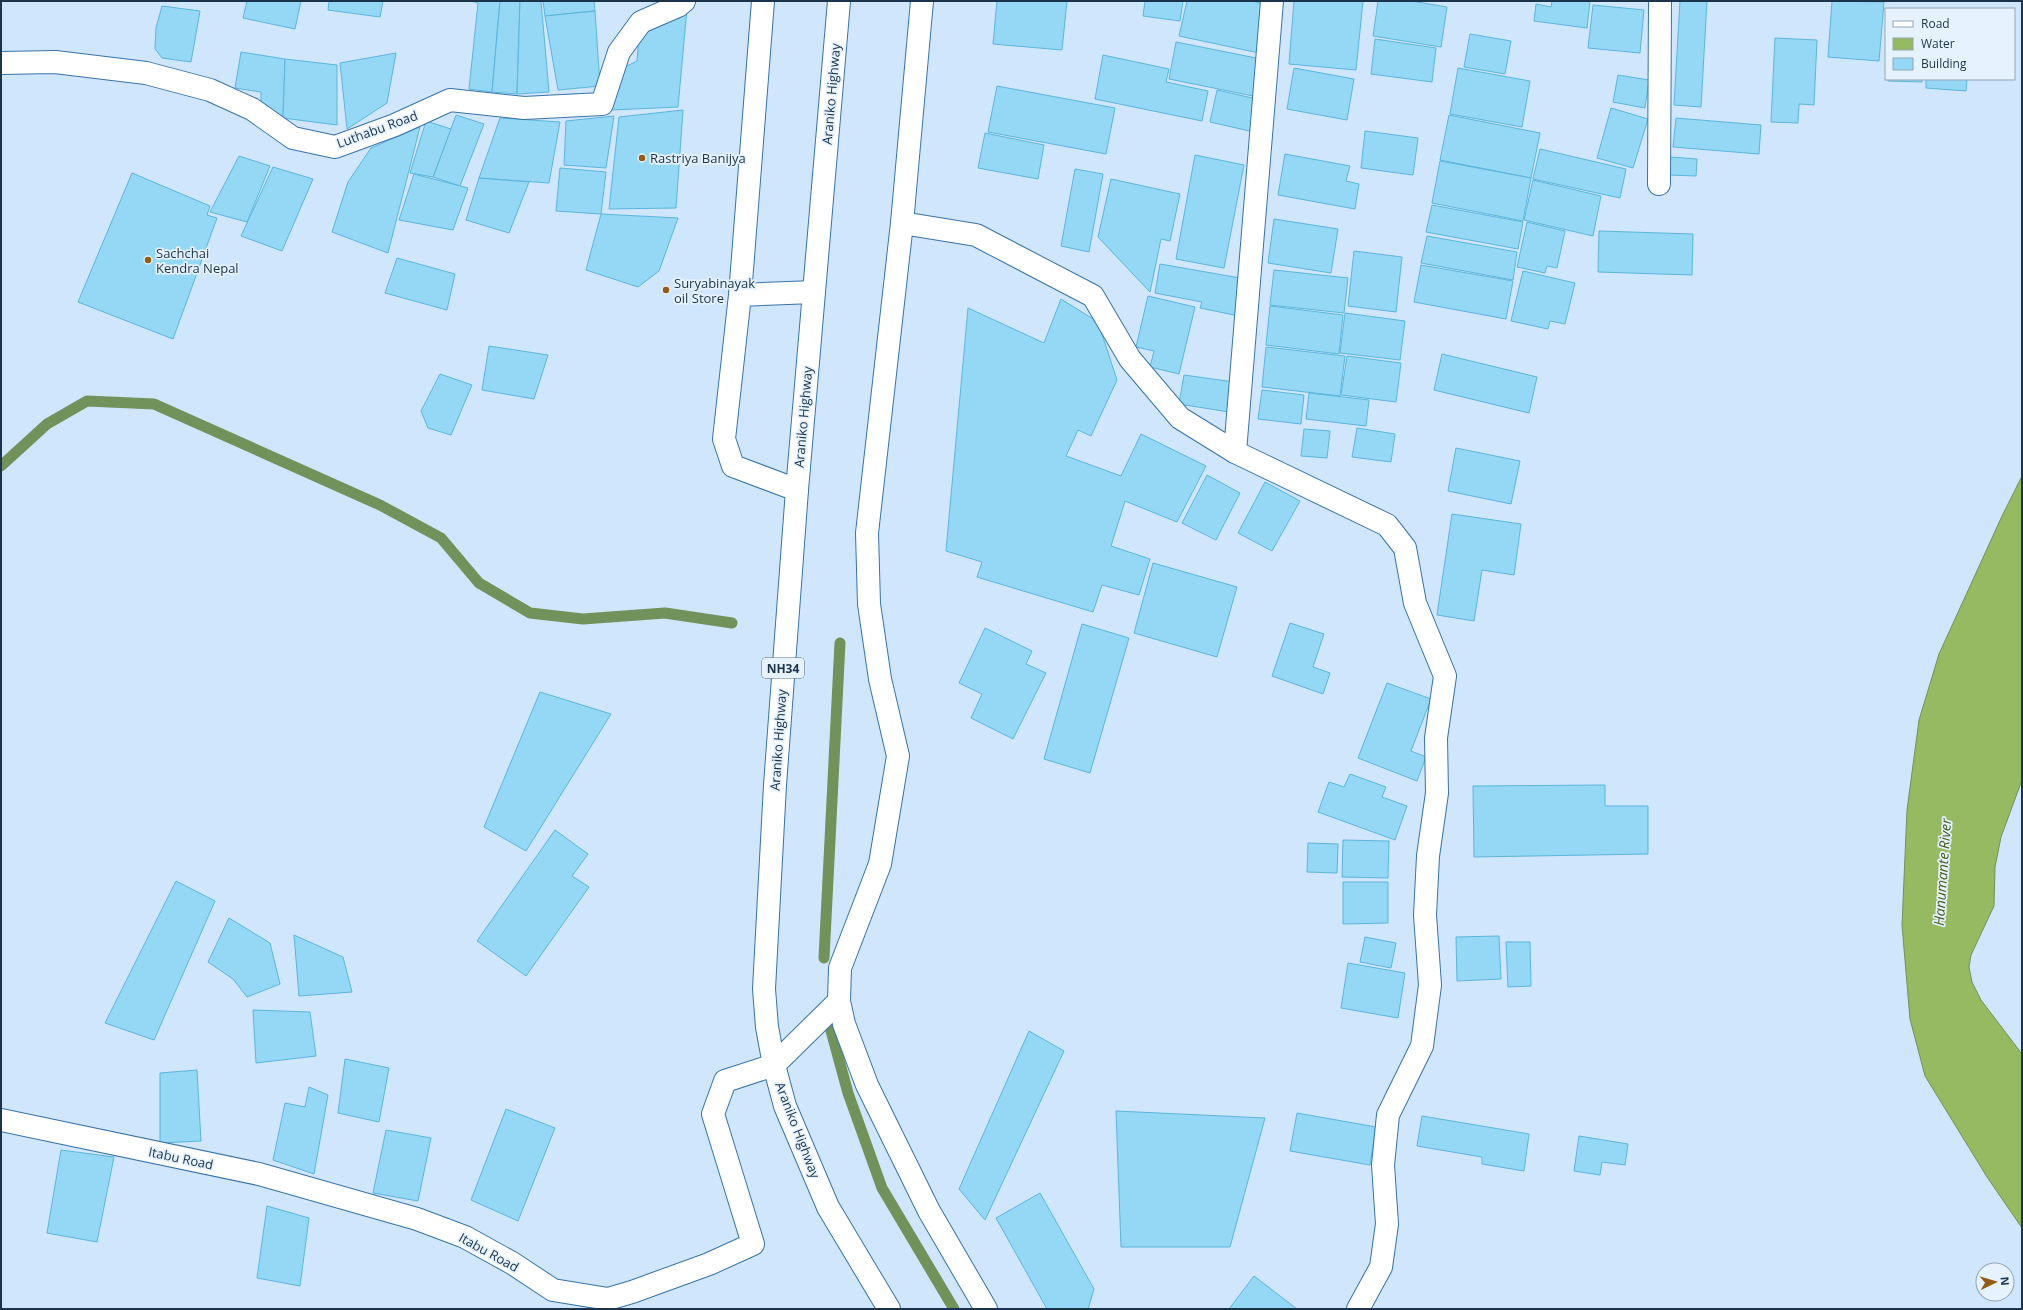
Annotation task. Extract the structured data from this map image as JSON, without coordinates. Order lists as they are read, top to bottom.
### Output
{
  "streets": {
    "main road": [
      "Araniko Highway",
      "Luthabu Road",
      "NH34",
      "Itabu Road"
    ]
  },
  "crossings": [
    ["Araniko Highway", "Itabu Road"]
  ],
  "water": ["Hanumante River"],
  "places": ["Rastriya Banijya", "Sachchai Kendra Nepal", "Suryabinayak oil Store"],
  "legend": ["Road", "Water", "Building"],
  "north": "right"
}
